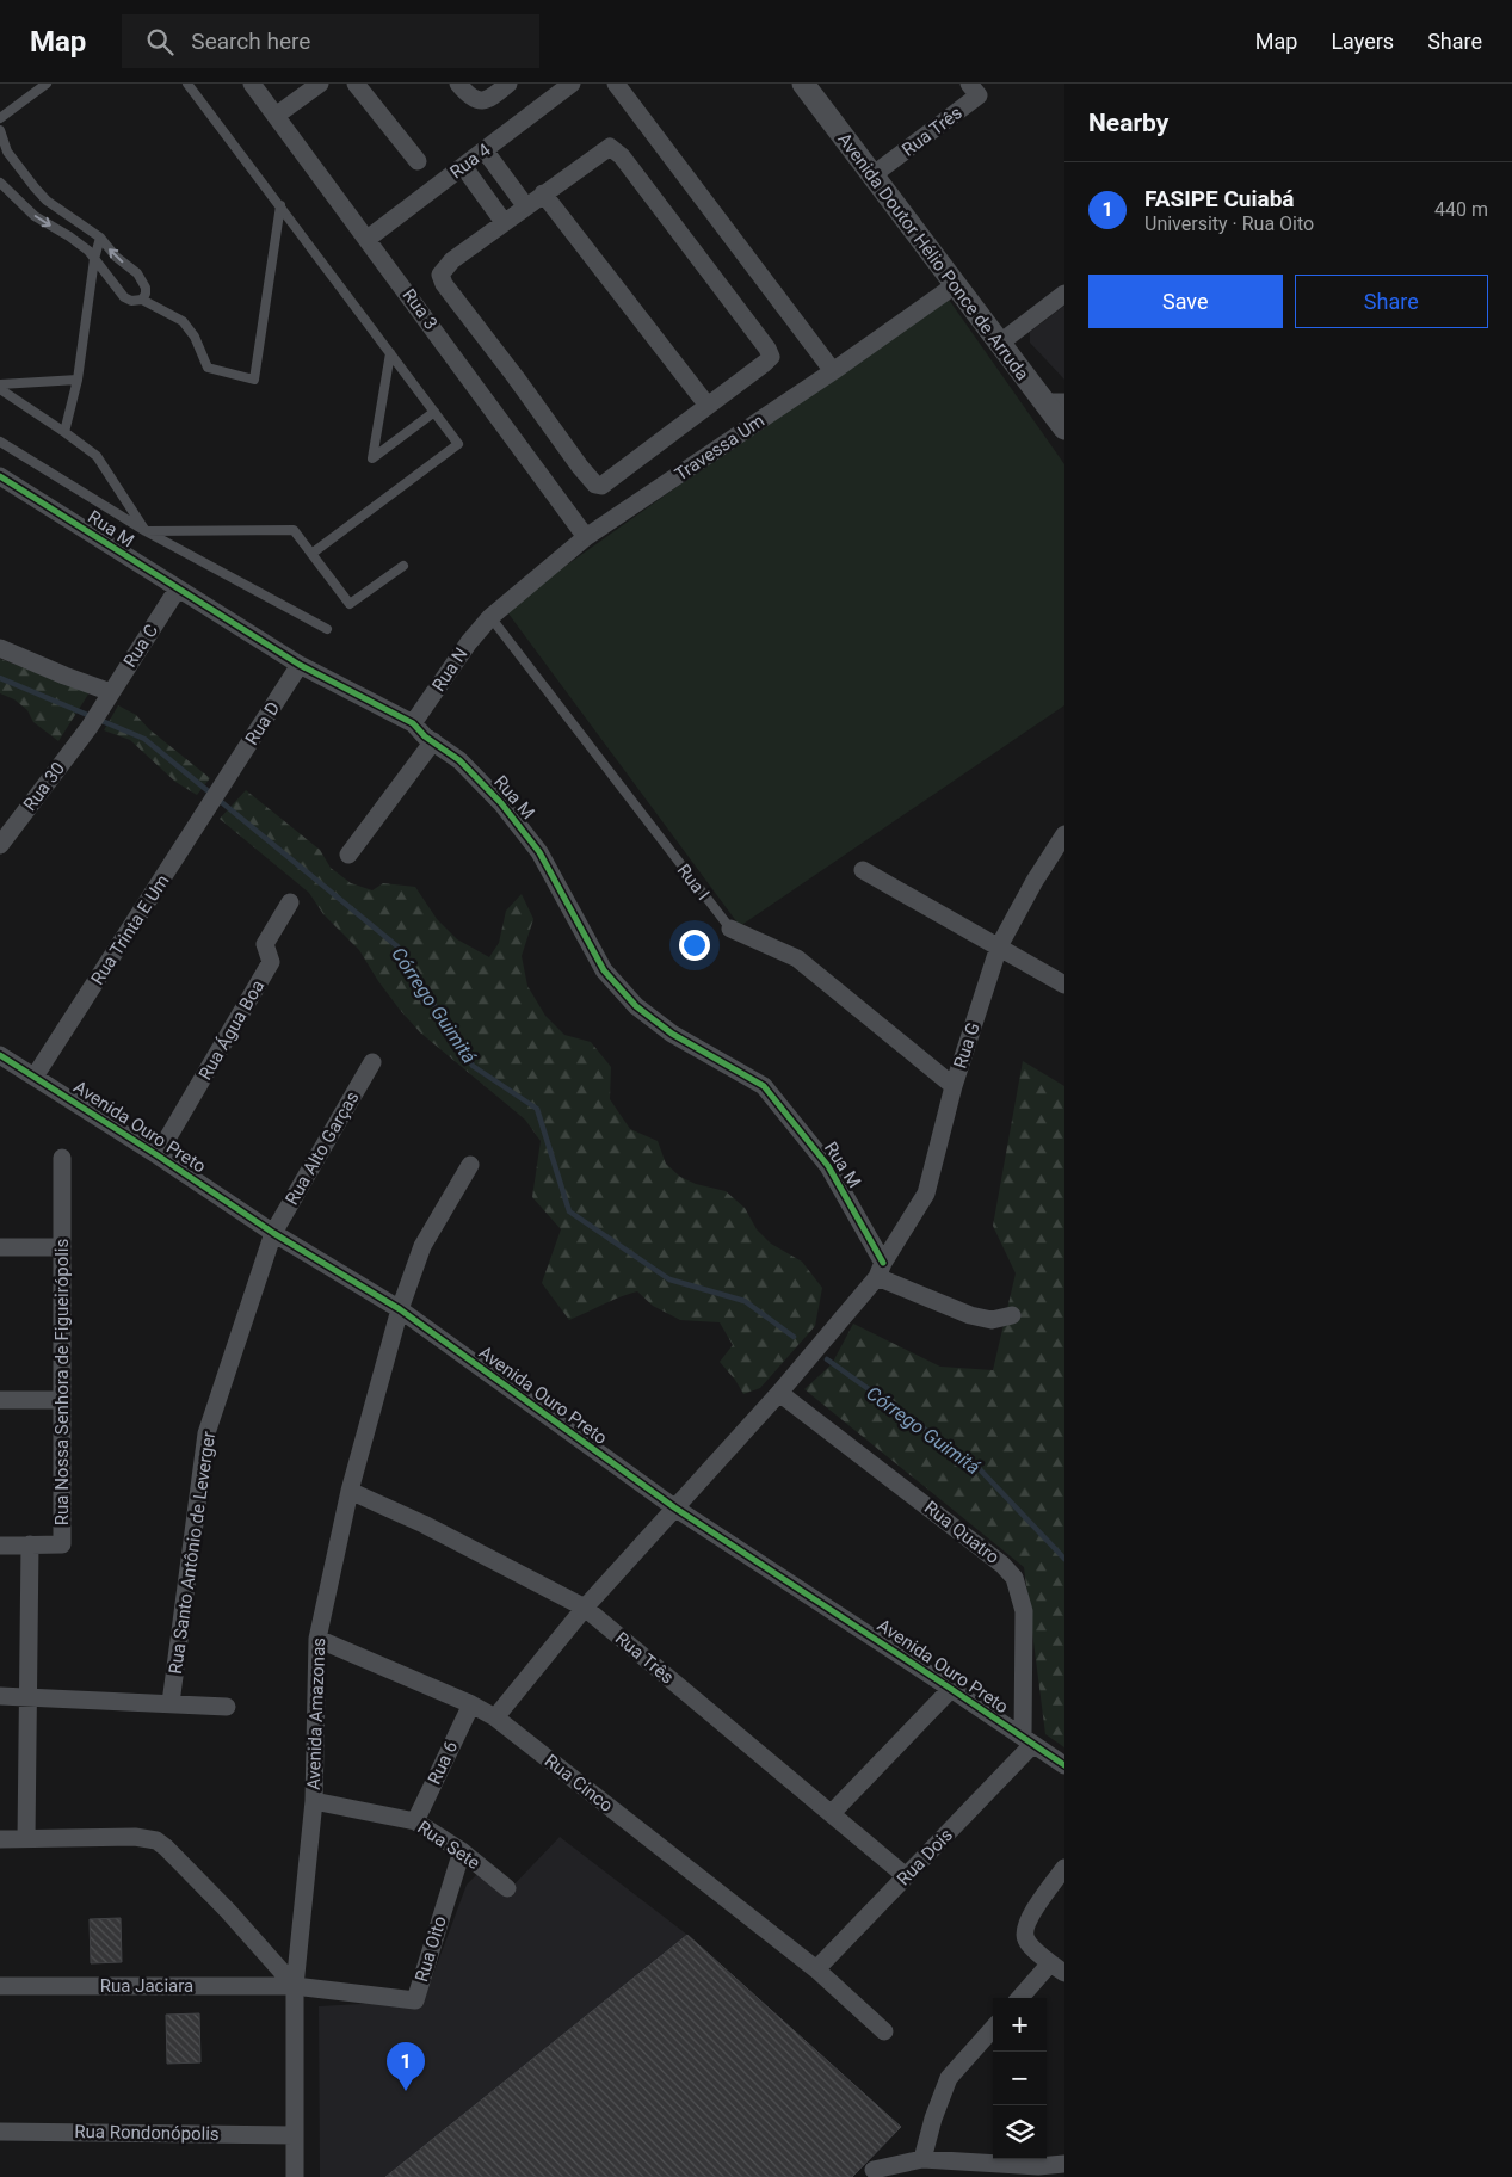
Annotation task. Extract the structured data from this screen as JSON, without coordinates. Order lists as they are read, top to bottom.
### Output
{
  "streets": {
    "street": [
      "Rua Três",
      "Rua 4",
      "Avenida Doutor Hélio Ponce de Arruda",
      "Rua 3",
      "Travessa Um",
      "Rua M",
      "Rua C",
      "Rua N",
      "Rua D",
      "Rua 30",
      "Rua I",
      "Rua Trinta E Um",
      "Rua Água Boa",
      "Rua G",
      "Avenida Ouro Preto",
      "Rua Alto Garças",
      "Rua Nossa Senhora de Figueirópolis",
      "Rua Quatro",
      "Rua Santo Antônio de Leverger",
      "Avenida Amazonas",
      "Rua 6",
      "Rua Cinco",
      "Rua Sete",
      "Rua Dois",
      "Rua Oito",
      "Rua Jaciara",
      "Rua Rondonópolis"
    ]
  },
  "crossings": [
    ["Rua Três", "Avenida Doutor Hélio Ponce de Arruda"],
    ["Rua Três", "Avenida Amazonas"],
    ["Rua Três", "Rua Dois"],
    ["Rua 4", "Rua 3"],
    ["Avenida Doutor Hélio Ponce de Arruda", "Travessa Um"],
    ["Rua 3", "Travessa Um"],
    ["Travessa Um", "Rua N"],
    ["Travessa Um", "Rua I"],
    ["Rua M", "Rua C"],
    ["Rua M", "Rua N"],
    ["Rua M", "Rua D"],
    ["Rua M", "Rua G"],
    ["Rua C", "Rua 30"],
    ["Rua N", "Rua I"],
    ["Rua D", "Rua Trinta E Um"],
    ["Rua I", "Rua G"],
    ["Rua Trinta E Um", "Avenida Ouro Preto"],
    ["Rua Água Boa", "Avenida Ouro Preto"],
    ["Avenida Ouro Preto", "Rua Alto Garças"],
    ["Avenida Ouro Preto", "Rua Quatro"],
    ["Avenida Ouro Preto", "Rua Santo Antônio de Leverger"],
    ["Avenida Ouro Preto", "Avenida Amazonas"],
    ["Avenida Ouro Preto", "Rua Dois"],
    ["Rua Alto Garças", "Rua Santo Antônio de Leverger"],
    ["Rua Quatro", "Rua Dois"],
    ["Avenida Amazonas", "Rua Cinco"],
    ["Avenida Amazonas", "Rua Sete"],
    ["Avenida Amazonas", "Rua Oito"],
    ["Avenida Amazonas", "Rua Jaciara"],
    ["Avenida Amazonas", "Rua Rondonópolis"],
    ["Rua 6", "Rua Cinco"],
    ["Rua 6", "Rua Sete"],
    ["Rua Cinco", "Rua Dois"],
    ["Rua Sete", "Rua Oito"],
    ["Rua Oito", "Rua Jaciara"]
  ],
  "water": ["Córrego Guimitá"],
  "page": {
    "header": "Map",
    "search": "Search here",
    "nav": ["Map", "Layers", "Share"],
    "heading": "Nearby",
    "list": [
      {
        "mark": "1",
        "name": "FASIPE Cuiabá",
        "note": "University · Rua Oito",
        "value": "440 m"
      }
    ],
    "buttons": ["Save", "Share"],
    "map_buttons": ["+", "−"],
    "pins": "1"
  }
}
